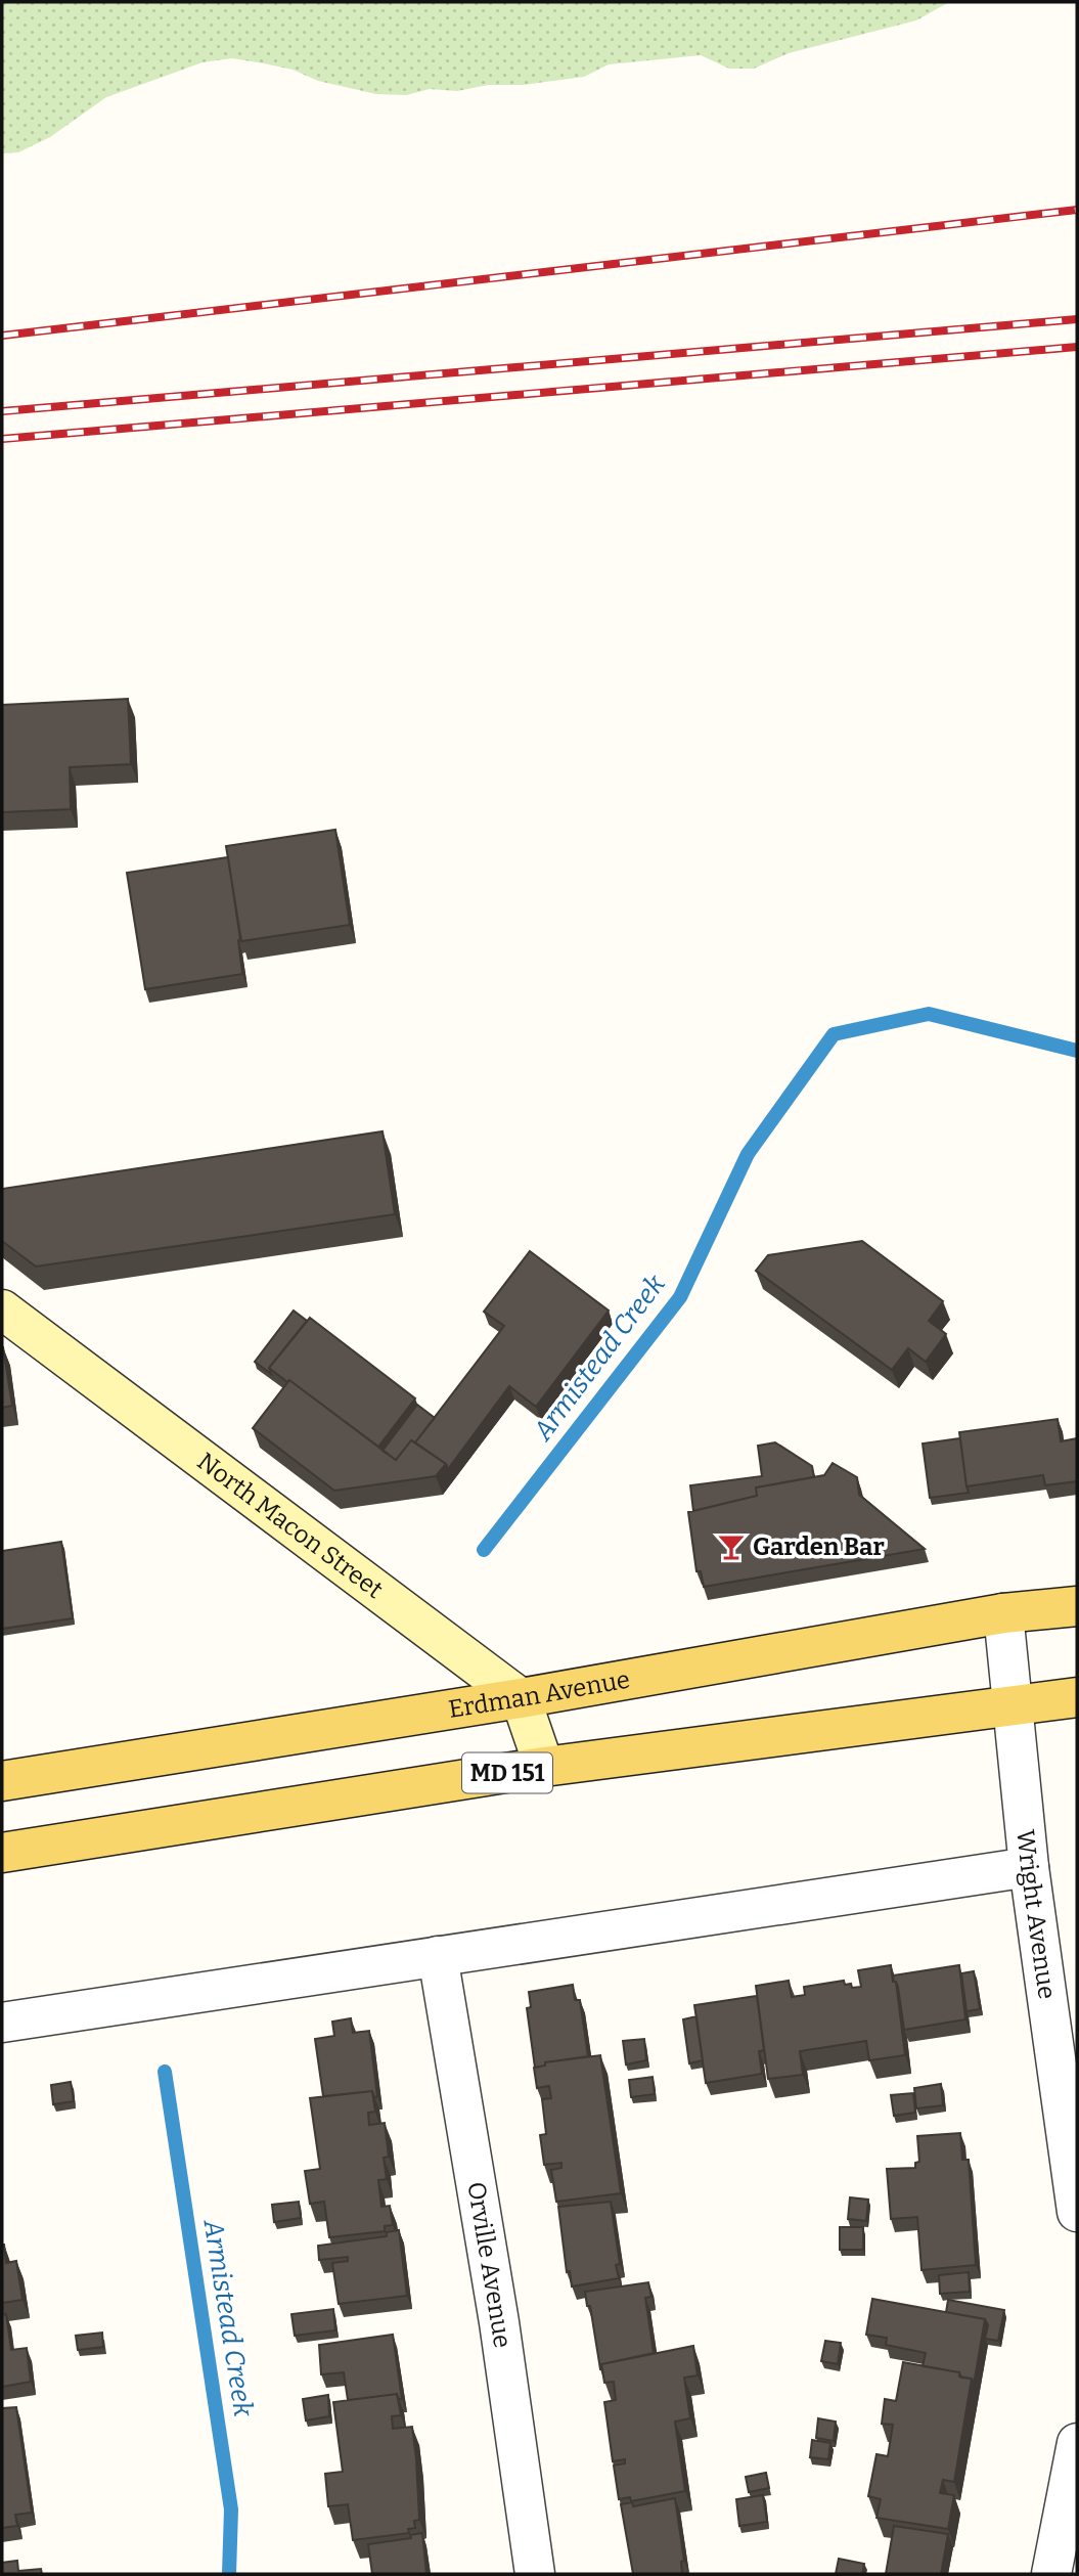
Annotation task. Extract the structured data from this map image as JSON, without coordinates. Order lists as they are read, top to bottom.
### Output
{
  "streets": {
    "main road": ["Erdman Avenue", "MD 151"],
    "street": ["North Macon Street", "Wright Avenue", "Orville Avenue"]
  },
  "crossings": [
    ["North Macon Street", "Erdman Avenue"],
    ["Erdman Avenue", "Wright Avenue"],
    ["MD 151", "Wright Avenue"]
  ],
  "water": ["Armistead Creek"],
  "places": {
    "bar": ["Garden Bar"]
  }
}
